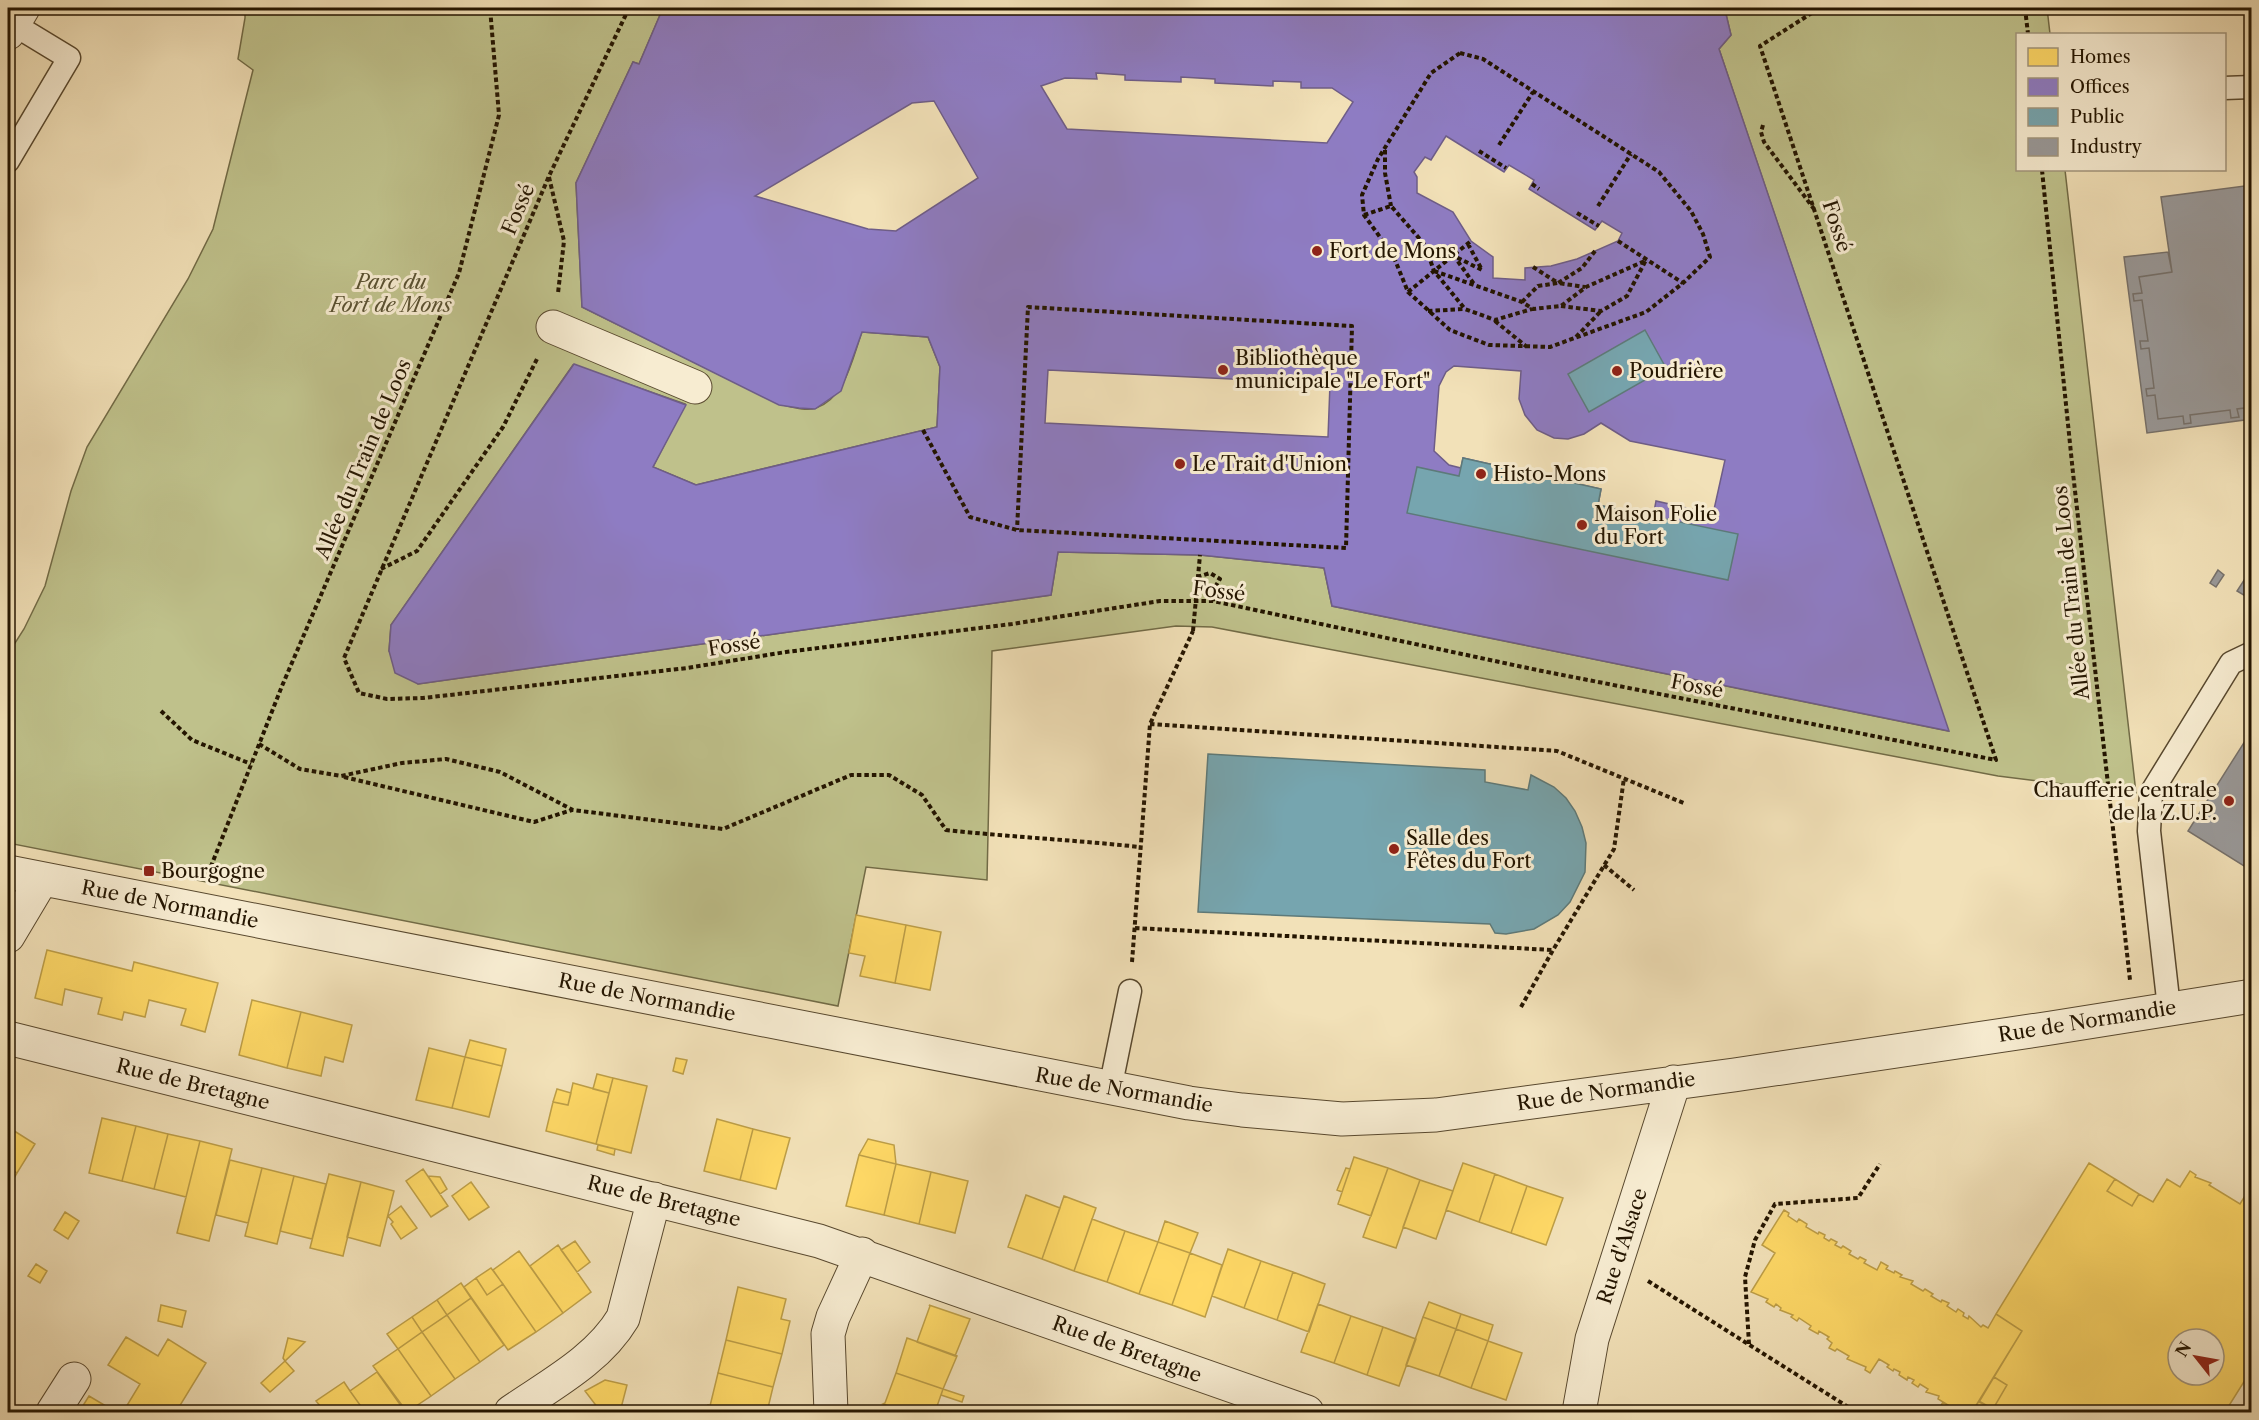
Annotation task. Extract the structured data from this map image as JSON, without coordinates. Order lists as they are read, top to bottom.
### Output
{
  "streets": {
    "street": ["Rue de Normandie", "Rue de Bretagne", "Rue d'Alsace"],
    "path": ["Fossé", "Allée du Train de Loos"]
  },
  "crossings": [
    ["Allée du Train de Loos", "Rue de Normandie"],
    ["Rue de Normandie", "Rue d'Alsace"]
  ],
  "parks": ["Parc du Fort de Mons"],
  "places": {
    "other": [
      "Fort de Mons",
      "Bibliothèque municipale \"Le Fort\"",
      "Poudrière",
      "Le Trait d'Union",
      "Histo-Mons",
      "Maison Folie du Fort",
      "Chaufferie centrale de la Z.U.P.",
      "Salle des Fêtes du Fort"
    ],
    "transit": ["Bourgogne"]
  },
  "legend": [
    "Homes",
    "Offices",
    "Public",
    "Industry"
  ],
  "north": "top left"
}
